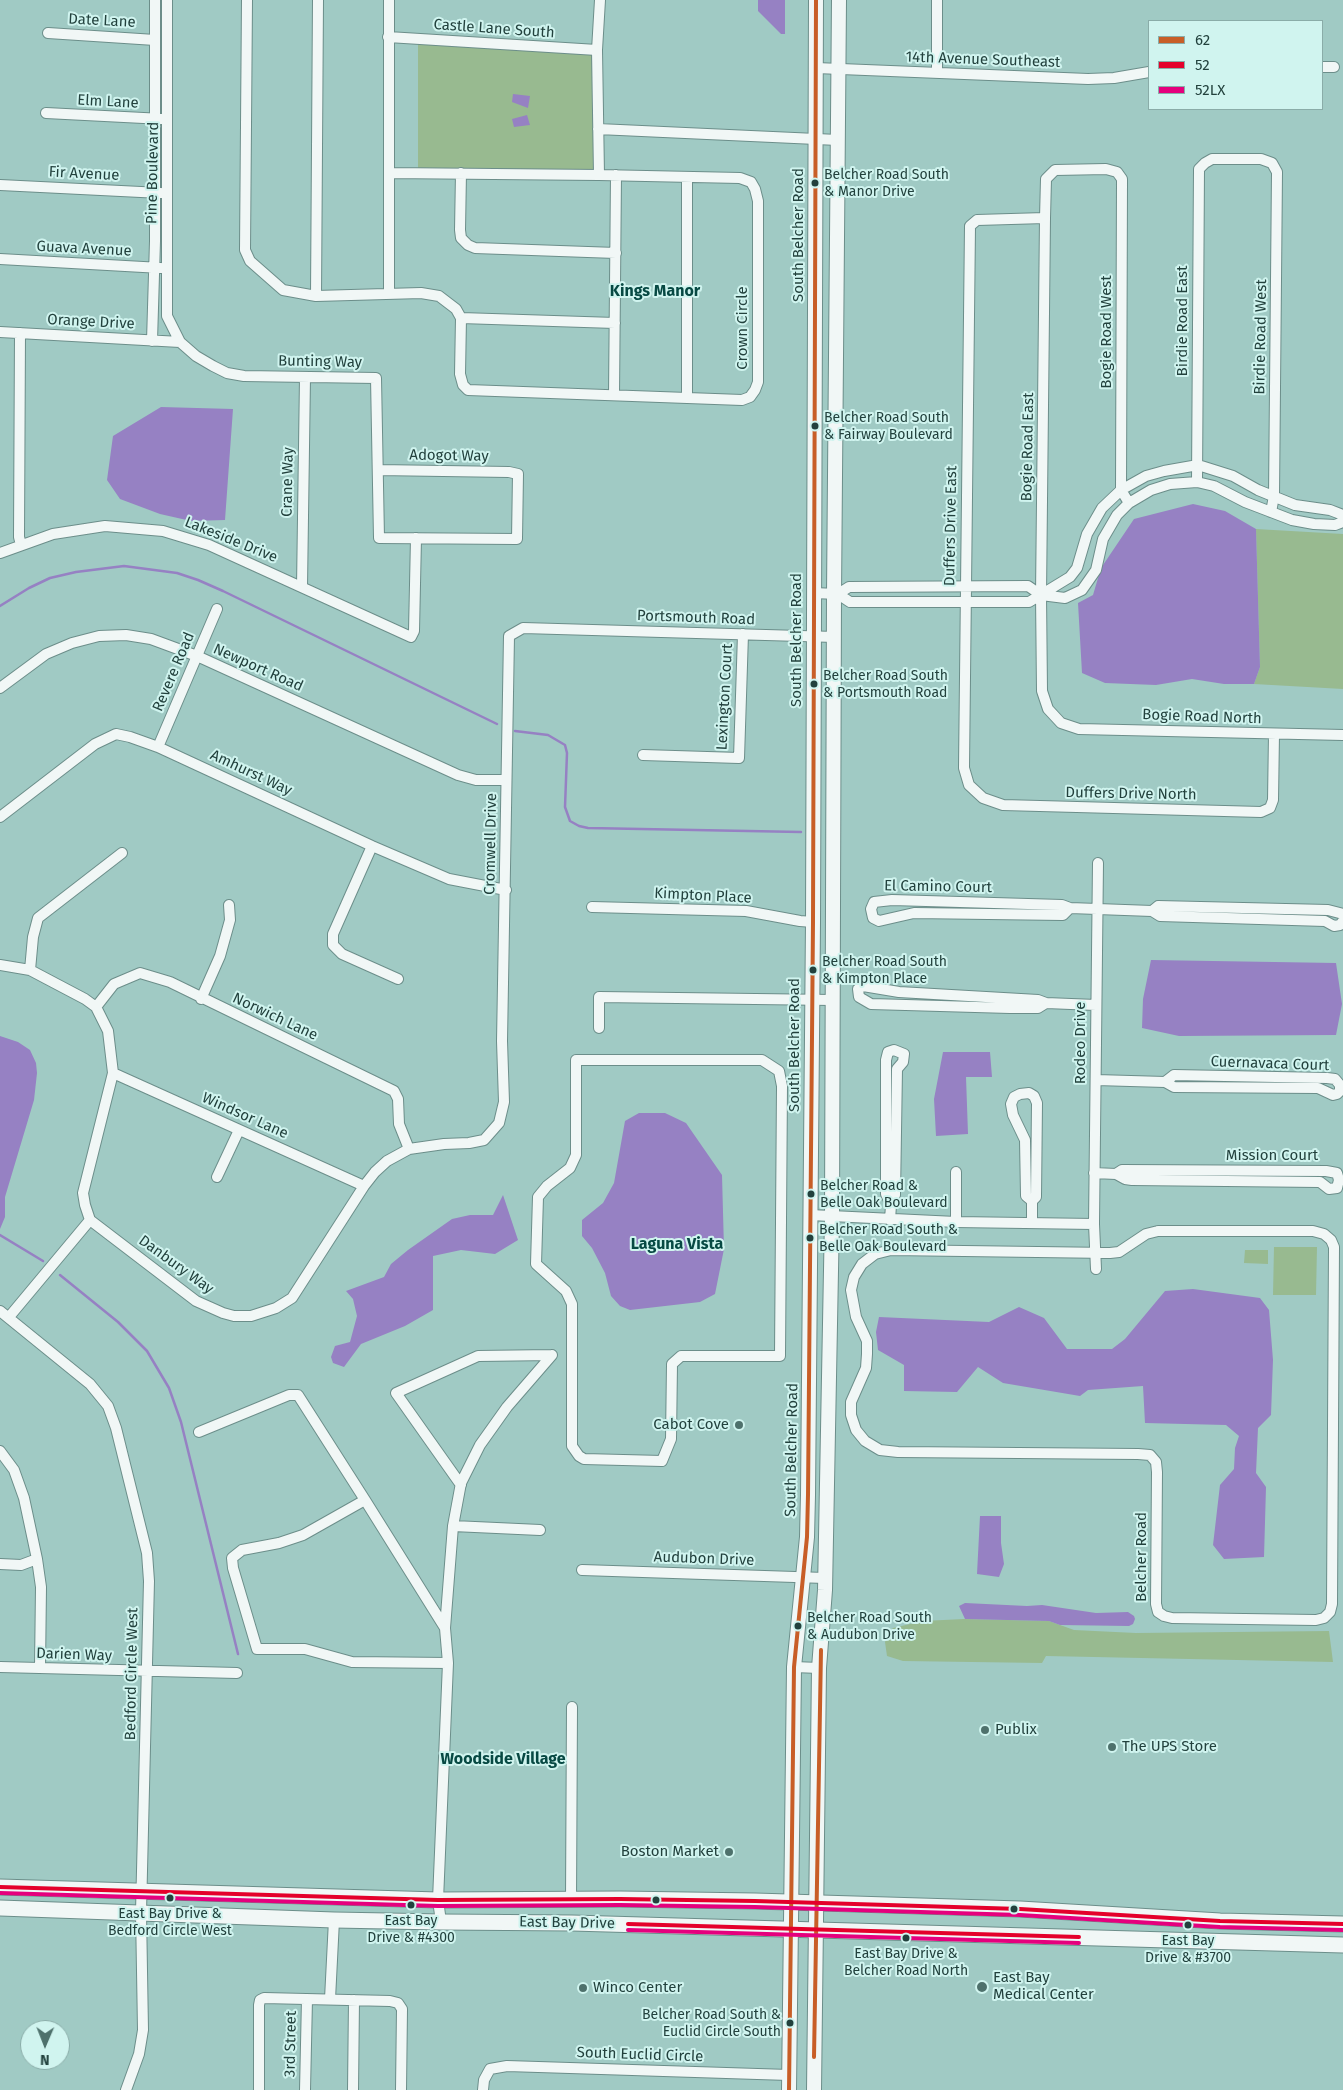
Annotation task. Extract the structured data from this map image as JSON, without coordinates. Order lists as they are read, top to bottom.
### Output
{
  "streets": {
    "main road": ["South Belcher Road", "East Bay Drive"],
    "street": [
      "Date Lane",
      "Castle Lane South",
      "14th Avenue Southeast",
      "Elm Lane",
      "Pine Boulevard",
      "Fir Avenue",
      "Guava Avenue",
      "Birdie Road East",
      "Orange Drive",
      "Crown Circle",
      "Bogie Road West",
      "Birdie Road West",
      "Bunting Way",
      "Bogie Road East",
      "Adogot Way",
      "Crane Way",
      "Duffers Drive East",
      "Lakeside Drive",
      "Portsmouth Road",
      "Newport Road",
      "Revere Road",
      "Lexington Court",
      "Bogie Road North",
      "Amhurst Way",
      "Duffers Drive North",
      "Cromwell Drive",
      "El Camino Court",
      "Kimpton Place",
      "Norwich Lane",
      "Rodeo Drive",
      "Cuernavaca Court",
      "Windsor Lane",
      "Mission Court",
      "Danbury Way",
      "Belcher Road",
      "Audubon Drive",
      "Darien Way",
      "Bedford Circle West",
      "3rd Street",
      "South Euclid Circle"
    ]
  },
  "crossings": [
    ["Date Lane", "Pine Boulevard"],
    ["14th Avenue Southeast", "South Belcher Road"],
    ["Elm Lane", "Pine Boulevard"],
    ["Pine Boulevard", "Fir Avenue"],
    ["Pine Boulevard", "Guava Avenue"],
    ["Pine Boulevard", "Orange Drive"],
    ["Pine Boulevard", "Bunting Way"],
    ["South Belcher Road", "Portsmouth Road"],
    ["South Belcher Road", "Kimpton Place"],
    ["South Belcher Road", "Audubon Drive"],
    ["South Belcher Road", "East Bay Drive"],
    ["South Belcher Road", "South Euclid Circle"],
    ["Birdie Road East", "Birdie Road West"],
    ["Orange Drive", "Bunting Way"],
    ["Bogie Road West", "Bogie Road East"],
    ["Bunting Way", "Adogot Way"],
    ["Bunting Way", "Crane Way"],
    ["Bogie Road East", "Duffers Drive East"],
    ["Bogie Road East", "Bogie Road North"],
    ["Adogot Way", "Lakeside Drive"],
    ["Crane Way", "Lakeside Drive"],
    ["Duffers Drive East", "Duffers Drive North"],
    ["Portsmouth Road", "Lexington Court"],
    ["Portsmouth Road", "Cromwell Drive"],
    ["Newport Road", "Revere Road"],
    ["Newport Road", "Cromwell Drive"],
    ["Revere Road", "Amhurst Way"],
    ["Bogie Road North", "Duffers Drive North"],
    ["Amhurst Way", "Cromwell Drive"],
    ["Cromwell Drive", "Danbury Way"],
    ["El Camino Court", "Rodeo Drive"],
    ["Norwich Lane", "Danbury Way"],
    ["Rodeo Drive", "Cuernavaca Court"],
    ["Rodeo Drive", "Mission Court"],
    ["Windsor Lane", "Danbury Way"],
    ["Darien Way", "Bedford Circle West"],
    ["Bedford Circle West", "East Bay Drive"]
  ],
  "districts": ["Kings Manor", "Laguna Vista", "Woodside Village"],
  "places": [
    "Belcher Road South & Manor Drive",
    "Belcher Road South & Fairway Boulevard",
    "Belcher Road South & Portsmouth Road",
    "Belcher Road South & Kimpton Place",
    "Belcher Road & Belle Oak Boulevard",
    "Belcher Road South & Belle Oak Boulevard",
    "Cabot Cove",
    "Belcher Road South & Audubon Drive",
    "Publix",
    "The UPS Store",
    "Boston Market",
    "East Bay Drive & Bedford Circle West",
    "East Bay Drive & #4300",
    "East Bay Drive & #3700",
    "East Bay Drive & Belcher Road North",
    "East Bay Medical Center",
    "Winco Center",
    "Belcher Road South & Euclid Circle South"
  ],
  "lines": ["transit line 62", "transit line 52", "transit line 52LX"],
  "legend": ["62", "52", "52LX"],
  "north": "bottom"
}
